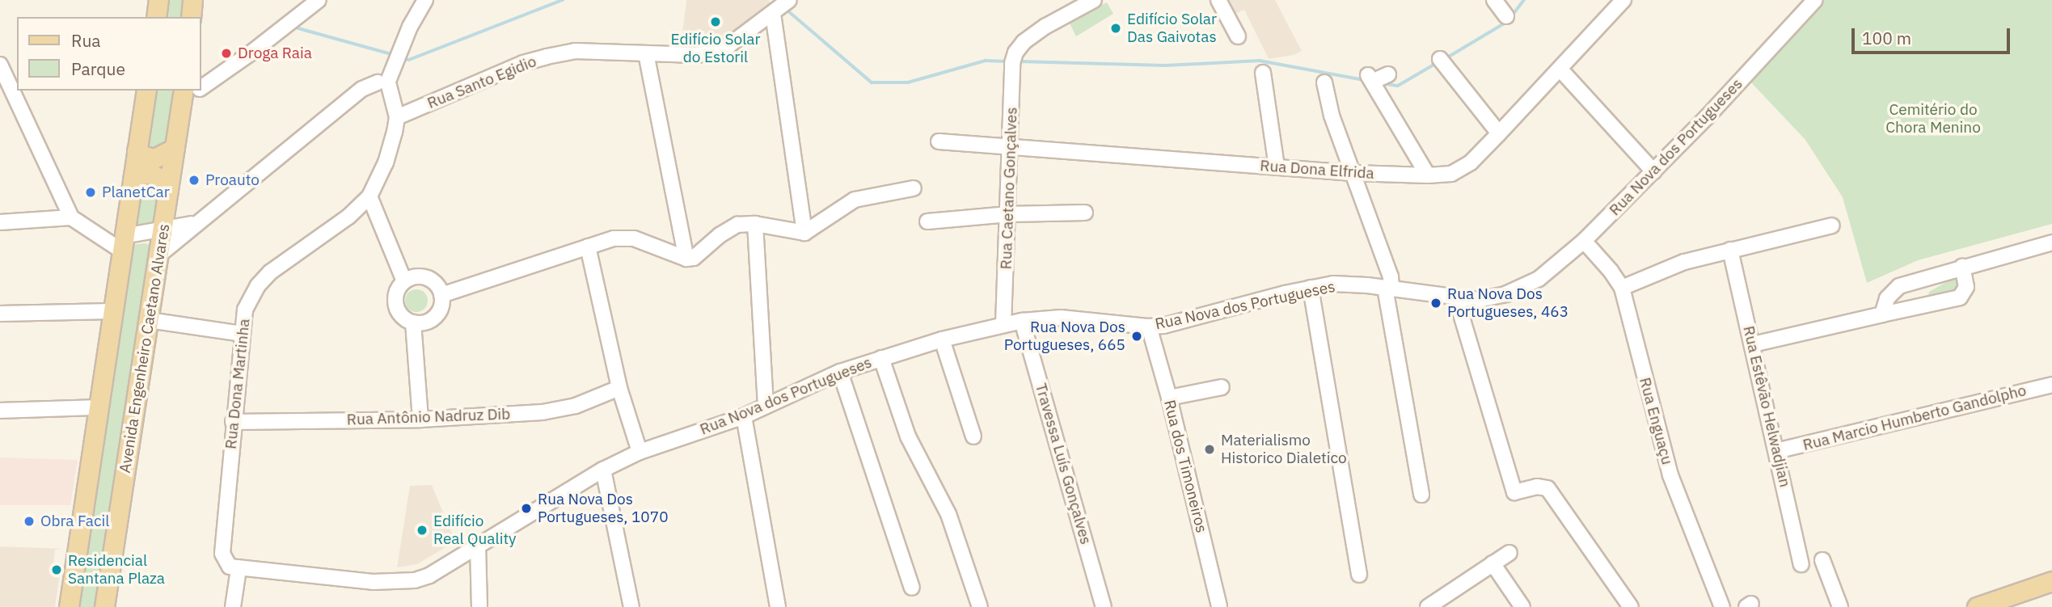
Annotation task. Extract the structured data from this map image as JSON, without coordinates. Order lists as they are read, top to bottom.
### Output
{
  "streets": {
    "main road": ["Avenida Engenheiro Caetano Alvares"],
    "street": [
      "Rua Santo Egidio",
      "Rua Nova dos Portugueses",
      "Rua Dona Elfrida",
      "Rua Caetano Gonçalves",
      "Rua Dona Martinha",
      "Rua Estêvão Helwadjian",
      "Rua Antônio Nadruz Dib",
      "Rua Marcio Humberto Gandolpho",
      "Rua Enguaçu",
      "Travessa Luís Gonçalves",
      "Rua dos Timoneiros"
    ]
  },
  "crossings": [
    ["Rua Santo Egidio", "Rua Dona Martinha"],
    ["Rua Nova dos Portugueses", "Rua Caetano Gonçalves"],
    ["Rua Nova dos Portugueses", "Rua Dona Martinha"],
    ["Rua Nova dos Portugueses", "Rua Enguaçu"],
    ["Rua Nova dos Portugueses", "Travessa Luís Gonçalves"],
    ["Rua Nova dos Portugueses", "Rua dos Timoneiros"],
    ["Rua Dona Elfrida", "Rua Caetano Gonçalves"],
    ["Rua Dona Martinha", "Rua Antônio Nadruz Dib"],
    ["Rua Estêvão Helwadjian", "Rua Marcio Humberto Gandolpho"]
  ],
  "parks": ["Cemitério do Chora Menino"],
  "places": [
    "Edifício Solar do Estoril",
    "Edifício Solar Das Gaivotas",
    "Droga Raia",
    "Proauto",
    "PlanetCar",
    "Rua Nova Dos Portugueses, 463",
    "Rua Nova Dos Portugueses, 665",
    "Materialismo Historico Dialetico",
    "Rua Nova Dos Portugueses, 1070",
    "Obra Facil",
    "Edifício Real Quality",
    "Residencial Santana Plaza"
  ],
  "legend": ["Rua", "Parque"],
  "scale_bar": "100 m"
}
